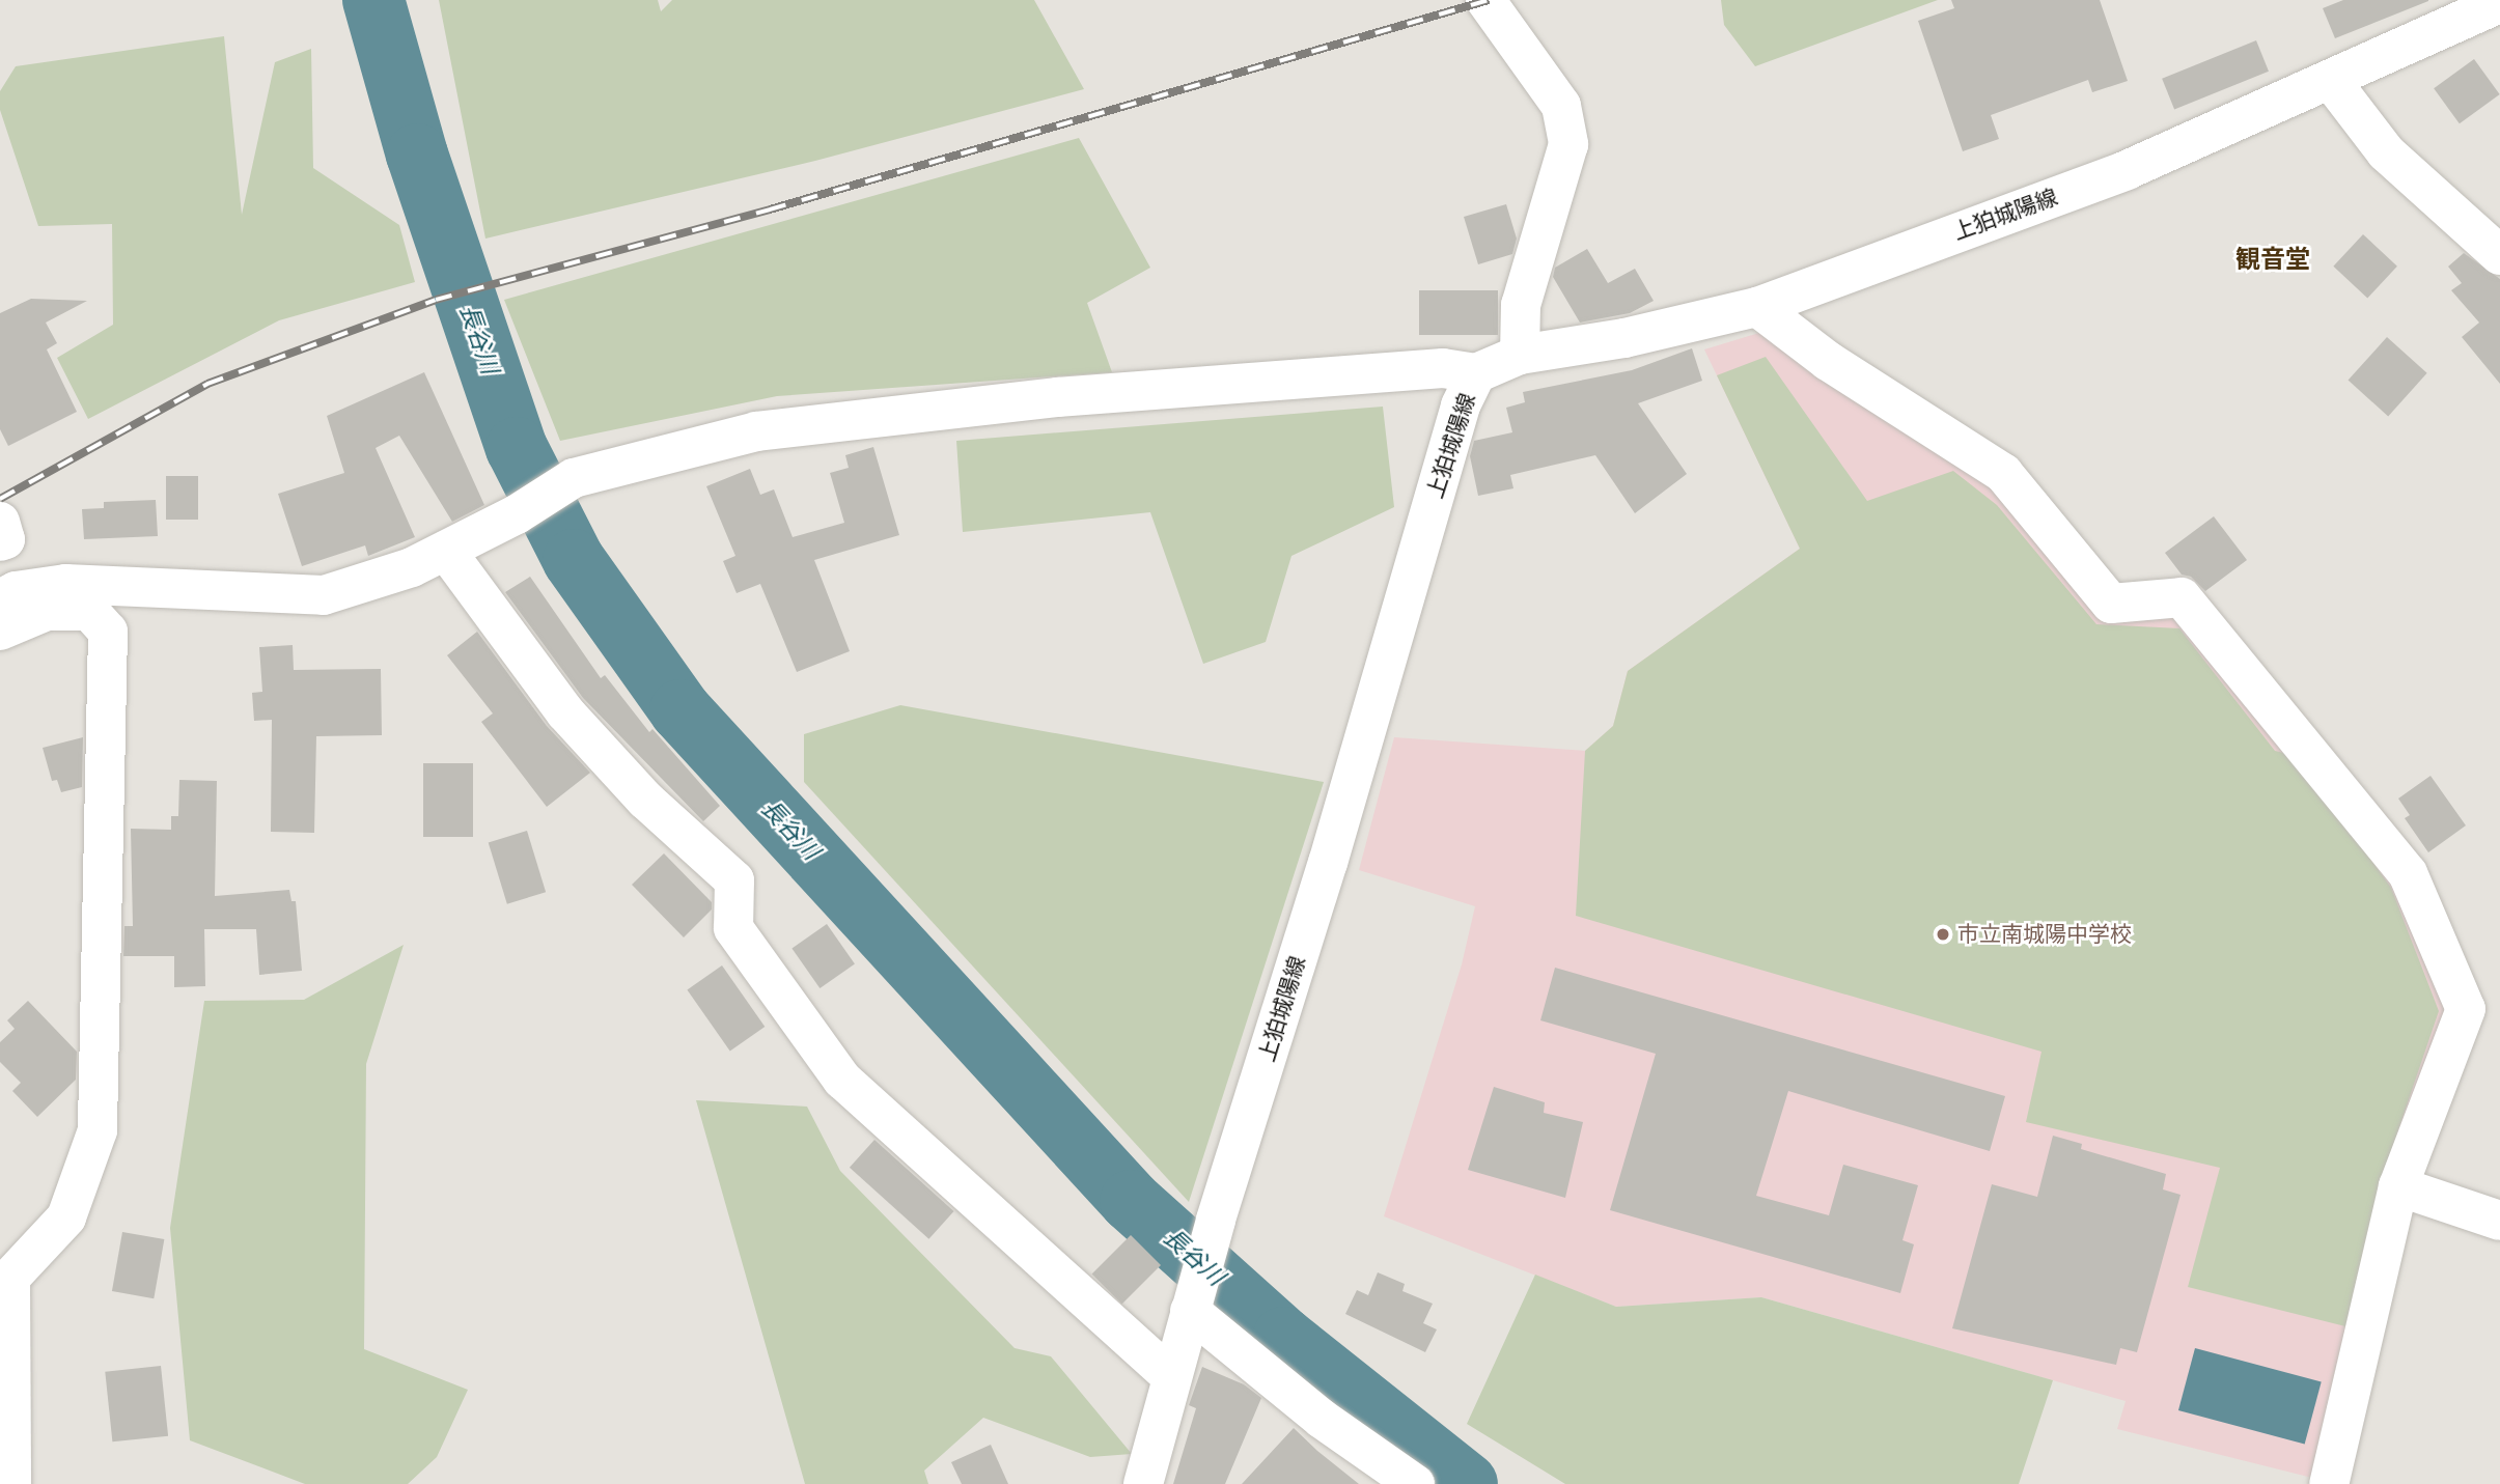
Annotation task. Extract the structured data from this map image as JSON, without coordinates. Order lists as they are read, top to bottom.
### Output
{
  "streets": {
    "street": ["上狛城陽線"]
  },
  "districts": ["観音堂"],
  "water": ["長谷川"],
  "places": ["市立南城陽中学校"]
}
